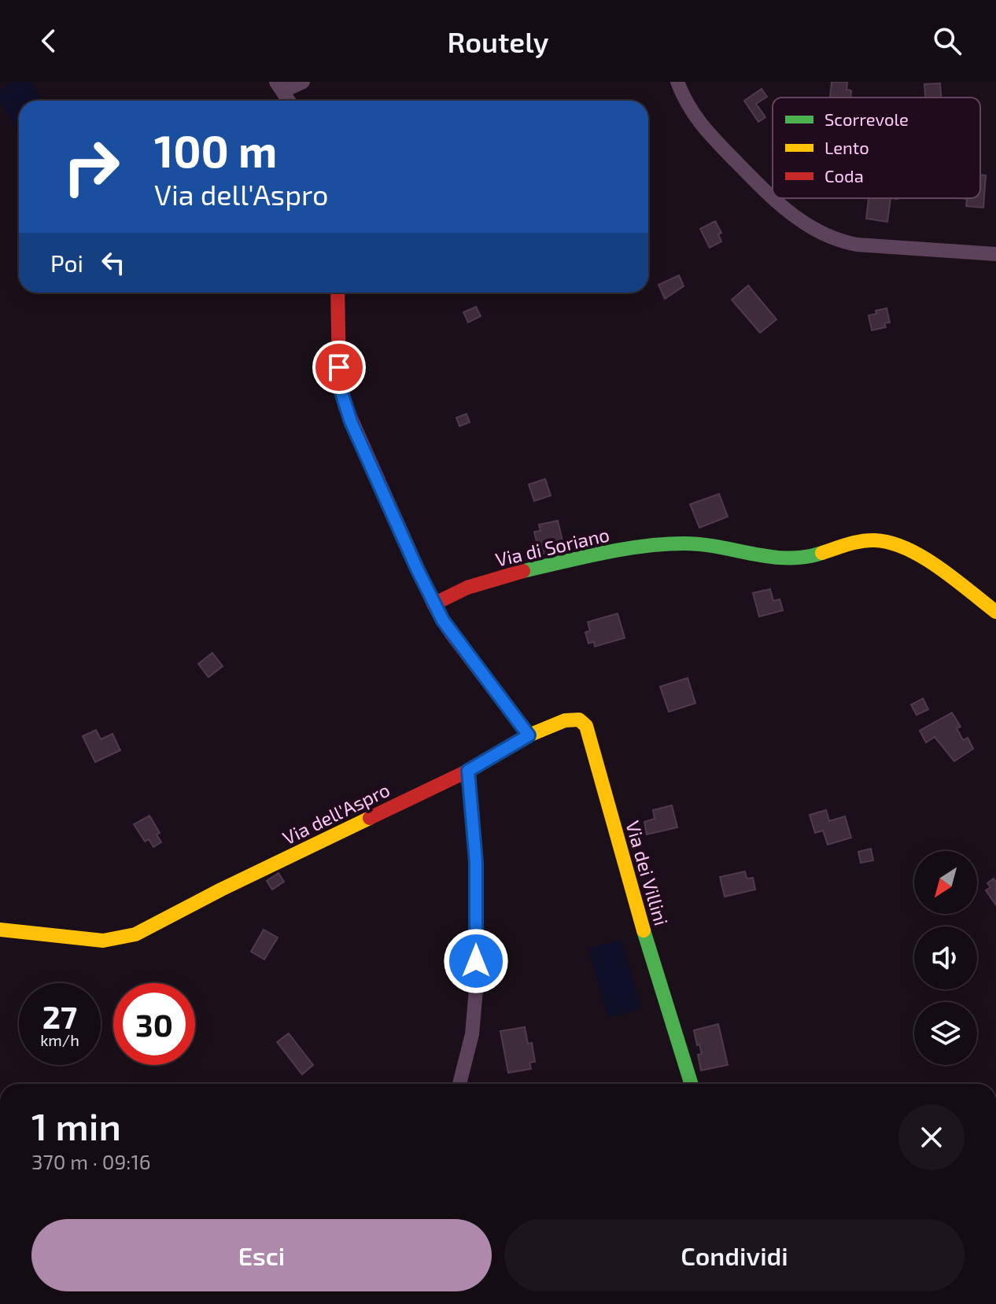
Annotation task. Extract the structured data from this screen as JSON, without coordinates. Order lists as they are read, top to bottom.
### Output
{
  "streets": {
    "street": ["Via di Soriano", "Via dell'Aspro", "Via dei Villini"]
  },
  "crossings": [
    ["Via dell'Aspro", "Via dei Villini"]
  ],
  "legend": ["Scorrevole", "Lento", "Coda"],
  "north": "bottom left",
  "page": {
    "header": "Routely",
    "turn": ["100 m", "Via dell'Aspro"],
    "then": "Poi",
    "speed": "27 km/h",
    "limit": "30",
    "heading": ["1 min", "370 m · 09:16"],
    "buttons": ["Esci", "Condividi"]
  }
}
